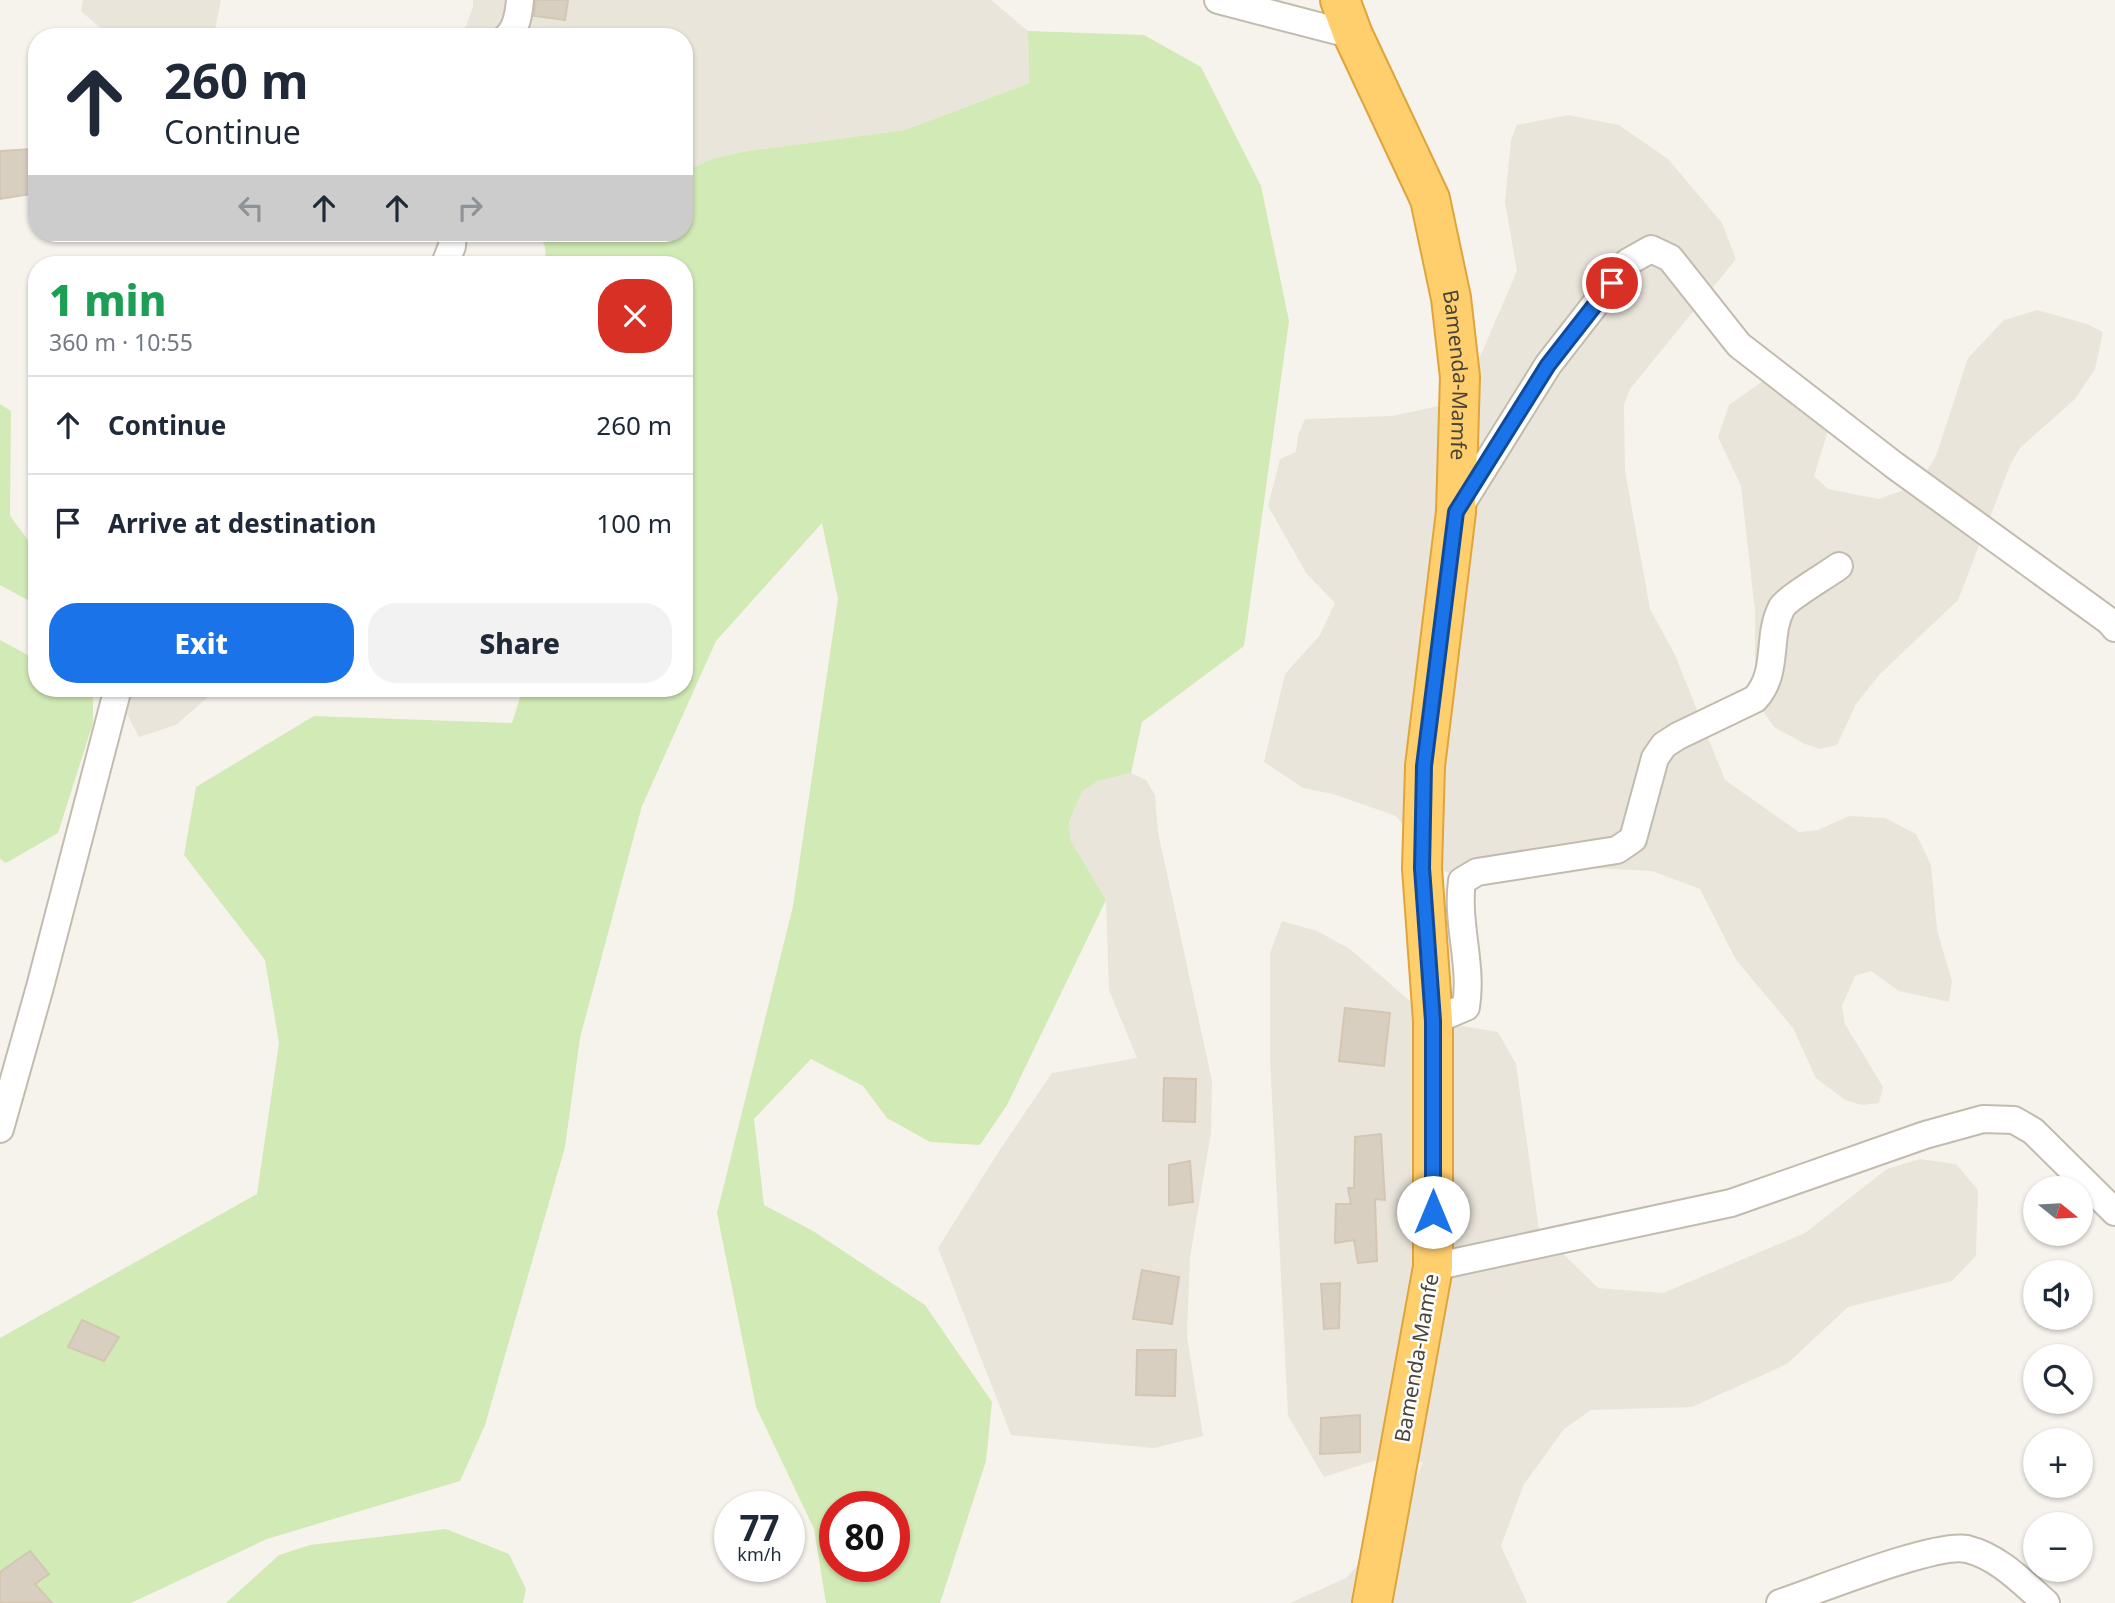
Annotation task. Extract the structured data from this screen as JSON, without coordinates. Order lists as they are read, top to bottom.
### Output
{
  "streets": {
    "highway": ["Bamenda-Mamfe"]
  },
  "north": "right",
  "page": {
    "turn": ["260 m", "Continue"],
    "heading": ["1 min", "360 m · 10:55"],
    "list": [
      {
        "name": "Continue",
        "value": "260 m"
      },
      {
        "name": "Arrive at destination",
        "value": "100 m"
      }
    ],
    "buttons": ["Exit", "Share"],
    "map_buttons": ["+", "−"],
    "speed": "77 km/h",
    "limit": "80"
  }
}
